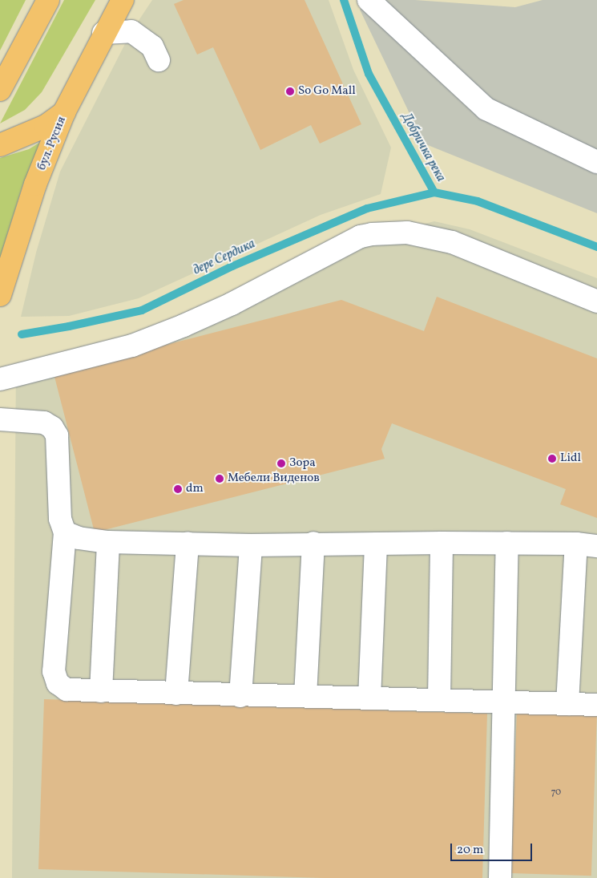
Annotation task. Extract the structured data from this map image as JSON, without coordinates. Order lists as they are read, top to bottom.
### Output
{
  "streets": {
    "main road": ["бул. Русия"]
  },
  "water": ["Добричка река", "дере Сердика"],
  "places": [
    "So Go Mall",
    "Lidl",
    "Зора",
    "Мебели Виденов",
    "dm"
  ],
  "house_numbers": ["70"],
  "scale_bar": "20 m"
}
